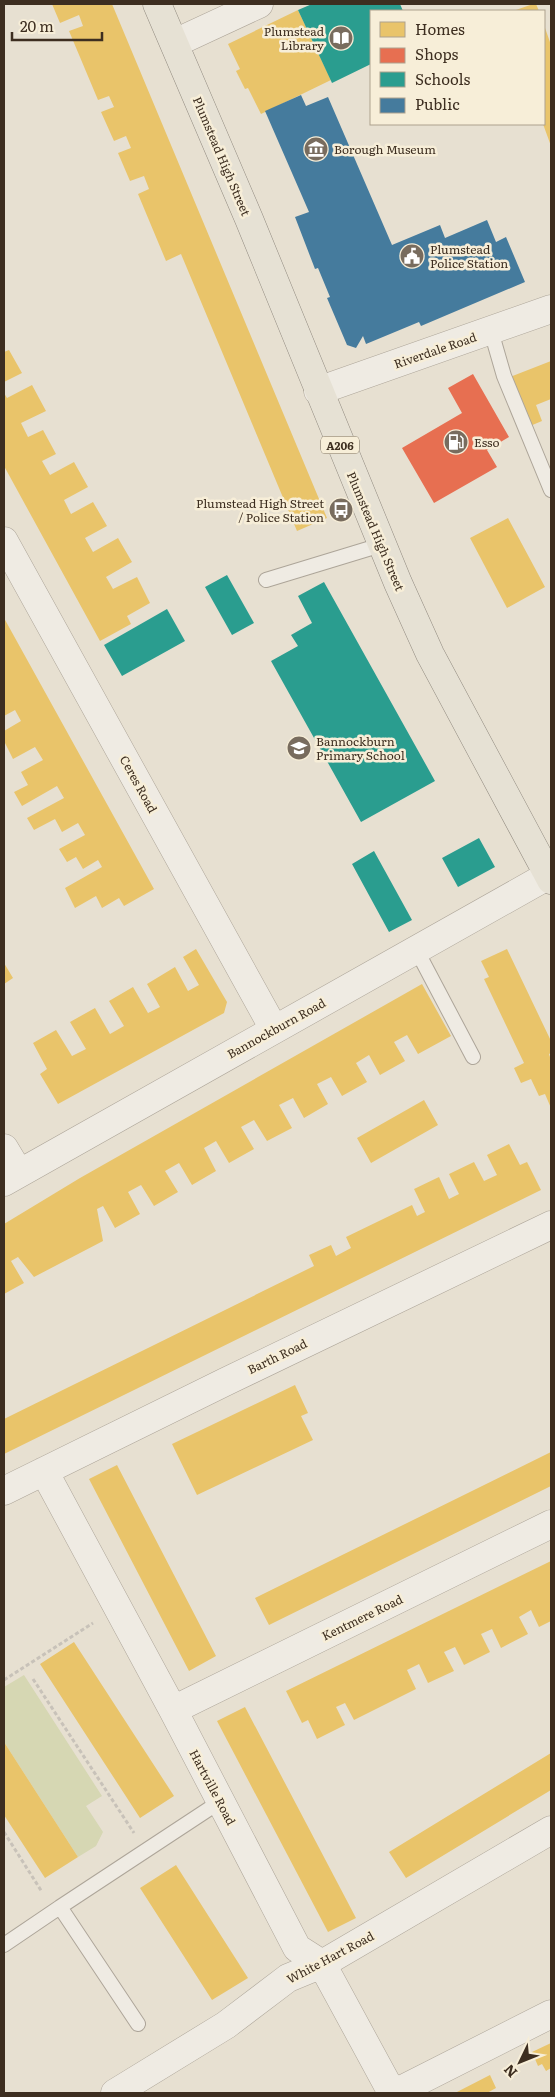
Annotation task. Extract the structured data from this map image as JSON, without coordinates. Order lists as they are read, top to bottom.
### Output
{
  "streets": {
    "main road": ["Plumstead High Street", "A206"],
    "street": [
      "Riverdale Road",
      "Ceres Road",
      "Bannockburn Road",
      "Barth Road",
      "Kentmere Road",
      "Hartville Road",
      "White Hart Road"
    ]
  },
  "crossings": [
    ["Plumstead High Street", "Riverdale Road"],
    ["Plumstead High Street", "Bannockburn Road"],
    ["Ceres Road", "Bannockburn Road"],
    ["Barth Road", "Hartville Road"],
    ["Kentmere Road", "Hartville Road"],
    ["Hartville Road", "White Hart Road"]
  ],
  "places": {
    "library": ["Plumstead Library"],
    "museum": ["Borough Museum"],
    "public building": ["Plumstead Police Station"],
    "fuel station": ["Esso"],
    "bus stop": ["Plumstead High Street / Police Station"],
    "school or university": ["Bannockburn Primary School"]
  },
  "legend": [
    "Homes",
    "Shops",
    "Schools",
    "Public"
  ],
  "scale_bar": "20 m",
  "north": "bottom left"
}
